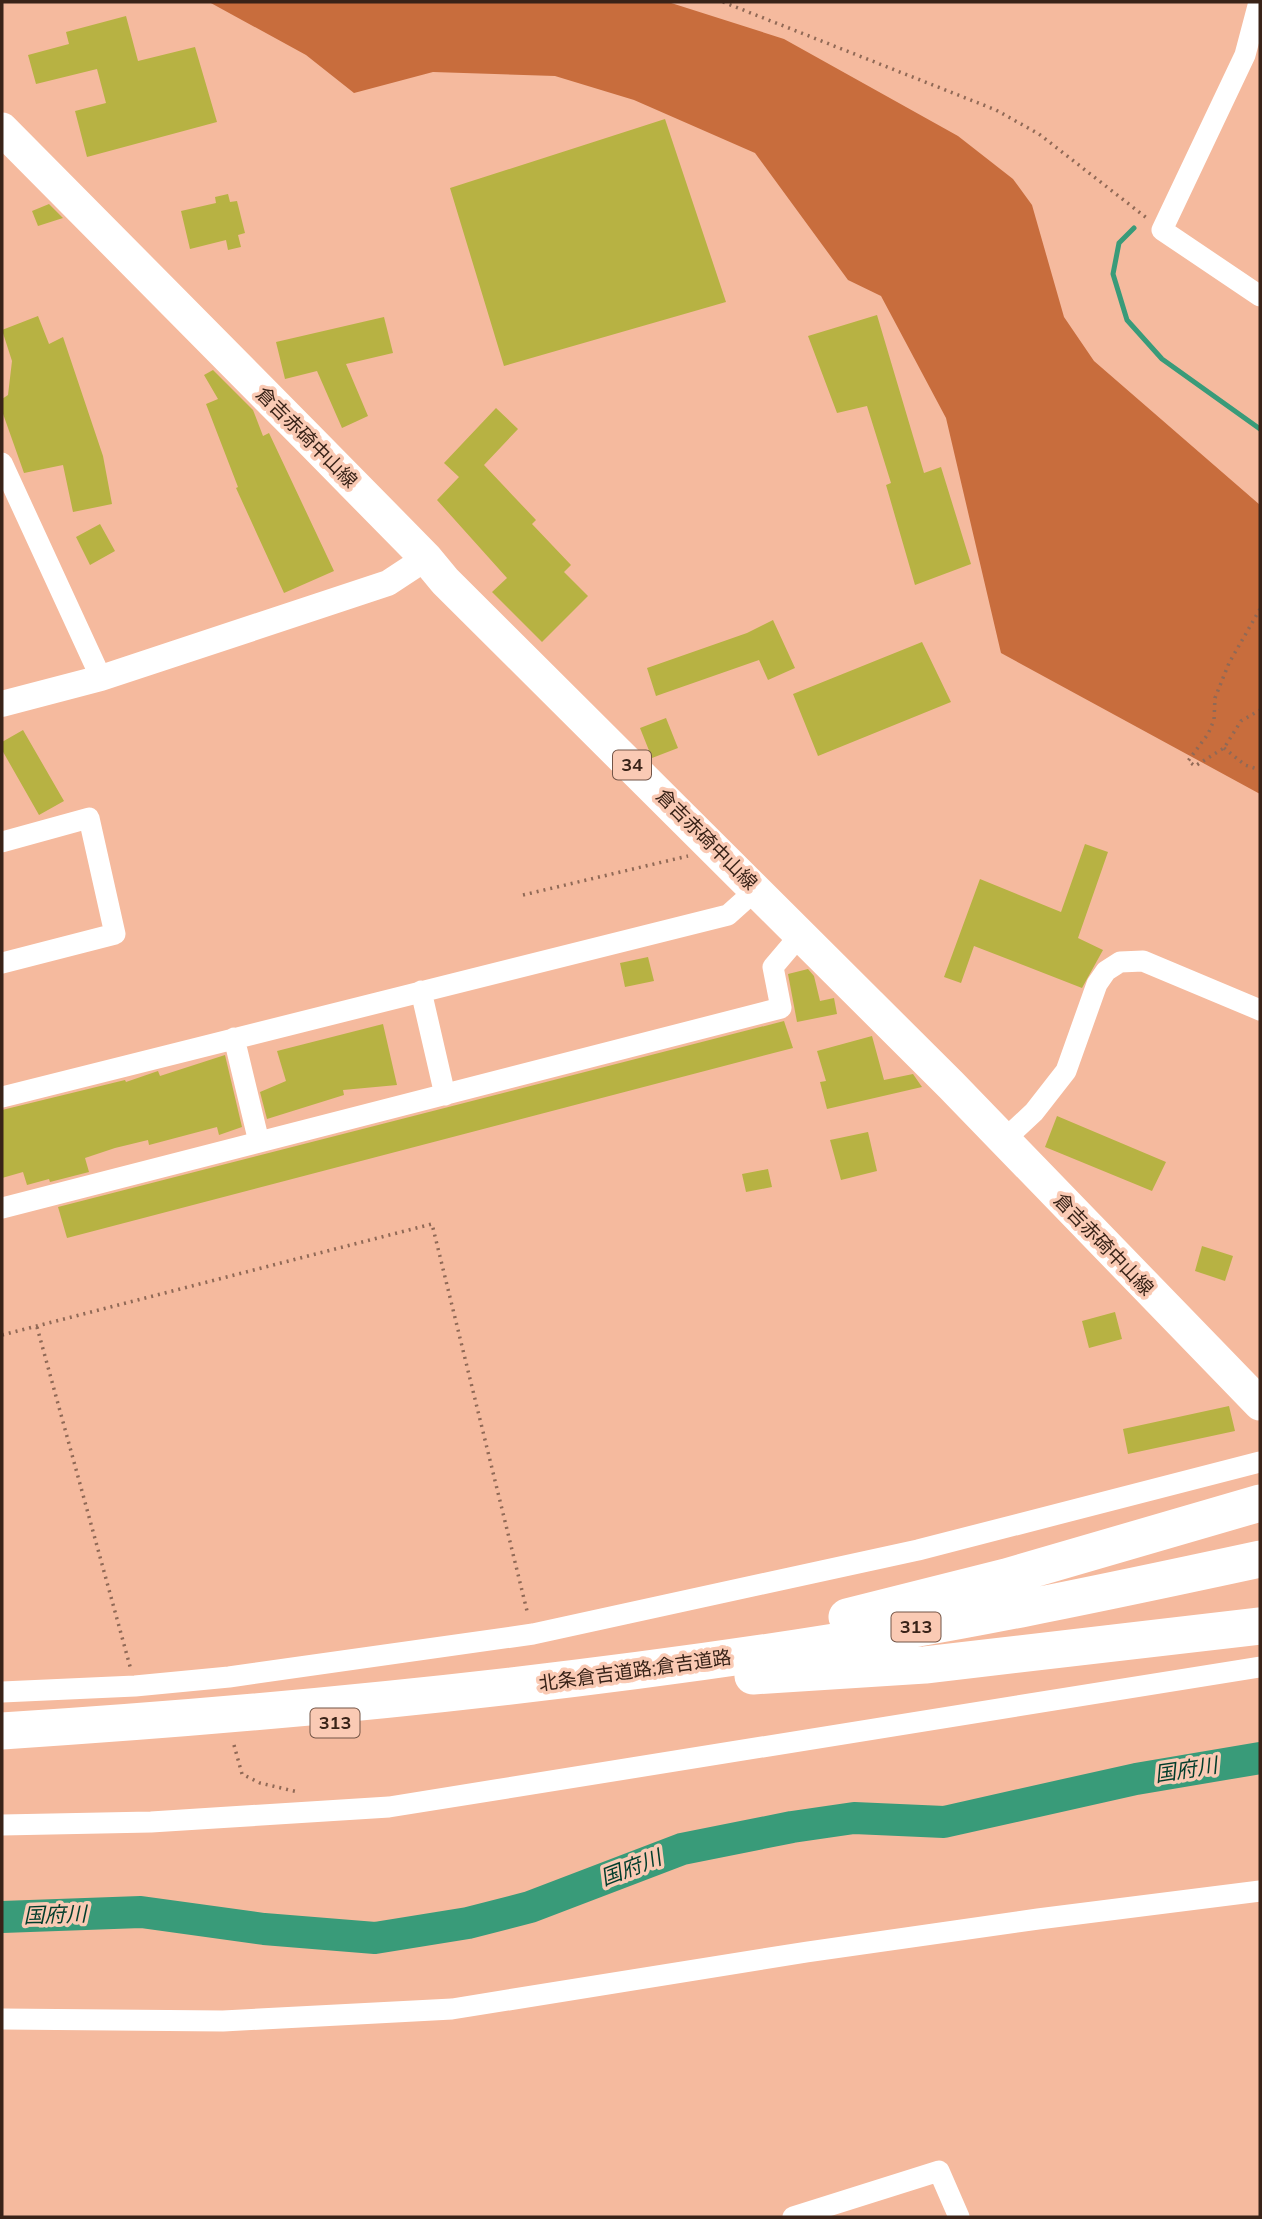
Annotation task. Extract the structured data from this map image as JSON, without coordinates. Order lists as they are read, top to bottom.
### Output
{
  "streets": {
    "highway": ["313", "北条倉吉道路;倉吉道路"],
    "main road": ["倉吉赤碕中山線", "34"]
  },
  "water": ["国府川"]
}
